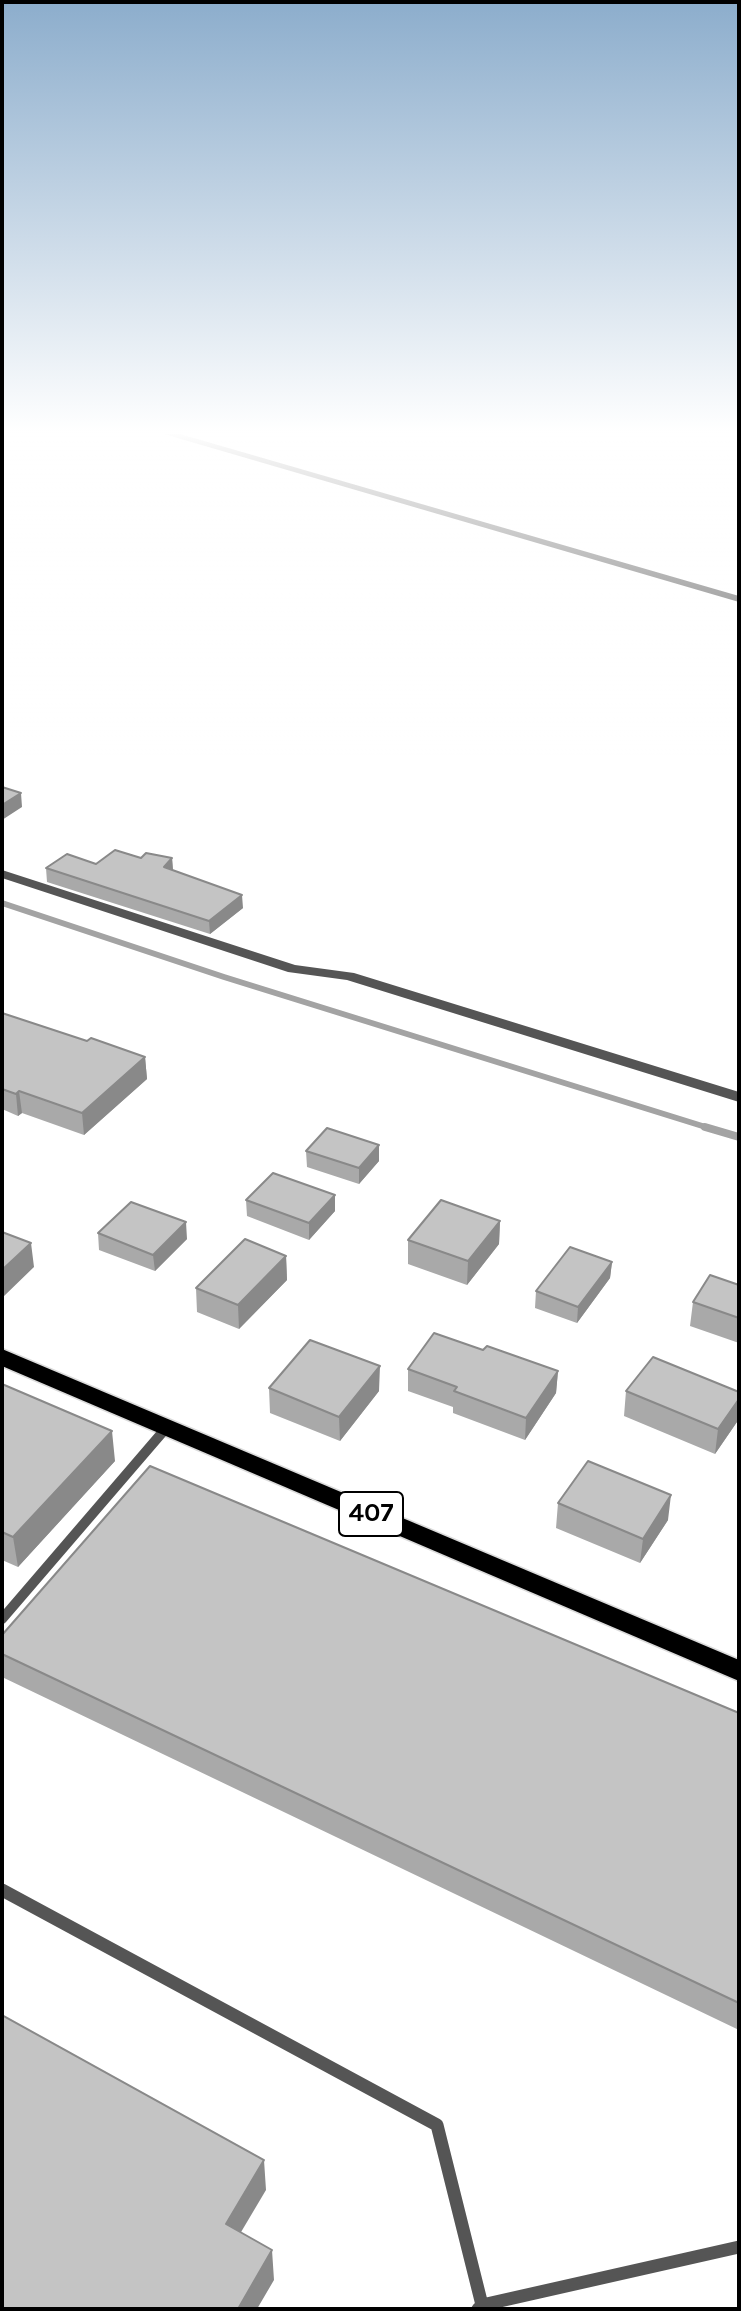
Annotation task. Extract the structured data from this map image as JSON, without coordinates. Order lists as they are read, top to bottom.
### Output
{
  "streets": {
    "main road": ["407"]
  }
}
